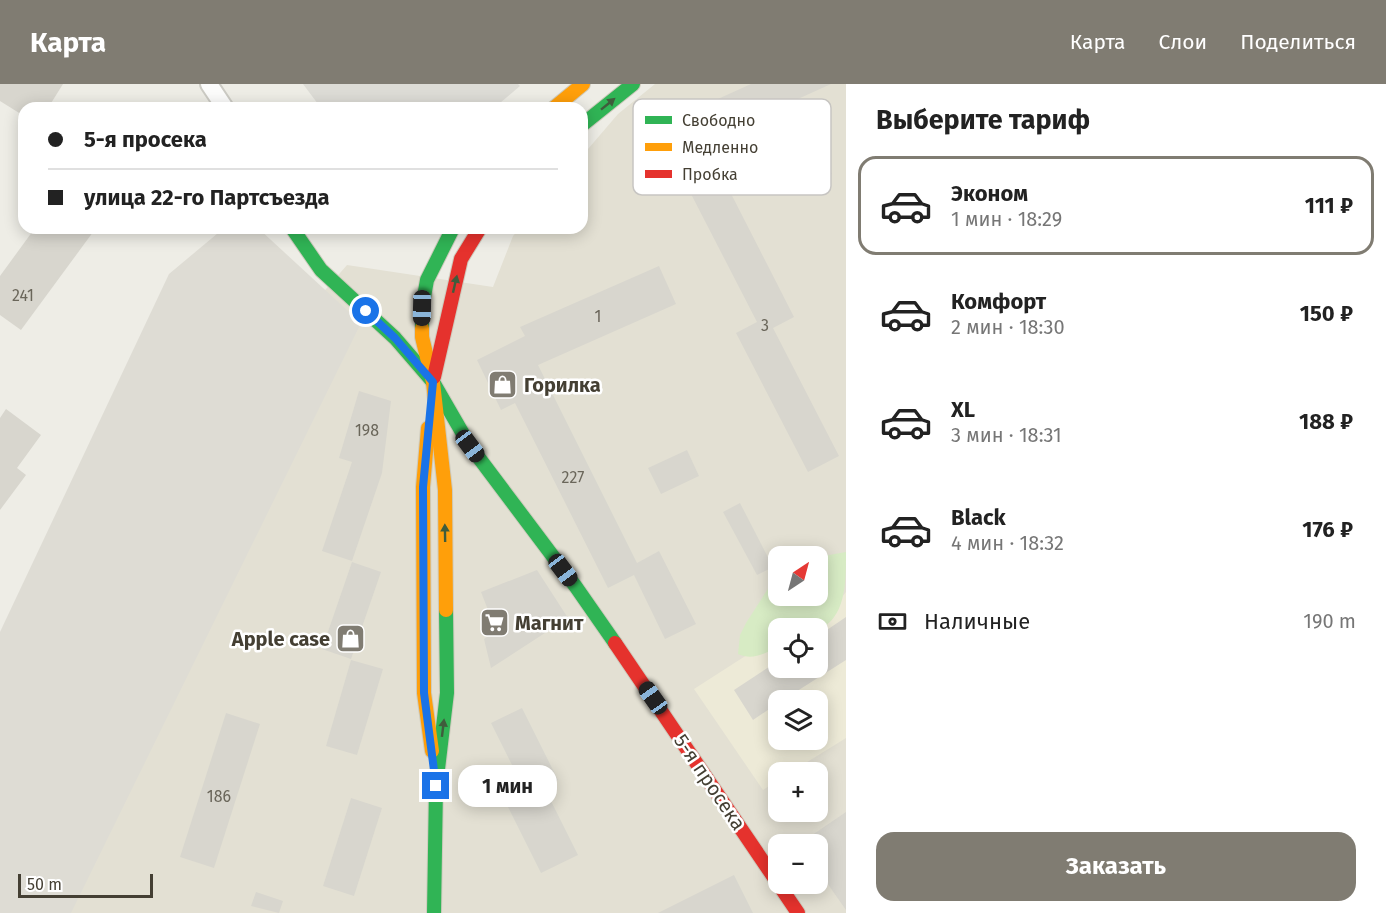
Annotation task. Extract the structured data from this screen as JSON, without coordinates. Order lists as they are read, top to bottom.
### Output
{
  "streets": {
    "main road": ["5-я просека"]
  },
  "places": {
    "shop": ["Горилка", "Apple case"],
    "supermarket": ["Магнит"]
  },
  "house_numbers": [
    "241",
    "1",
    "3",
    "198",
    "227",
    "186"
  ],
  "legend": ["Свободно", "Медленно", "Пробка"],
  "scale_bar": "50 m",
  "north": "top right",
  "page": {
    "header": "Карта",
    "nav": ["Карта", "Слои", "Поделиться"],
    "heading": "Выберите тариф",
    "banner": ["5-я просека", "улица 22-го Партсъезда"],
    "list": [
      {
        "name": "Эконом",
        "note": "1 мин · 18:29",
        "value": "111 ₽"
      },
      {
        "name": "Комфорт",
        "note": "2 мин · 18:30",
        "value": "150 ₽"
      },
      {
        "name": "XL",
        "note": "3 мин · 18:31",
        "value": "188 ₽"
      },
      {
        "name": "Black",
        "note": "4 мин · 18:32",
        "value": "176 ₽"
      }
    ],
    "map_buttons": ["+", "−"],
    "pay": ["Наличные", "190 m"],
    "bubble": "1 мин",
    "buttons": "Заказать",
    "scale": "50 m"
  }
}
